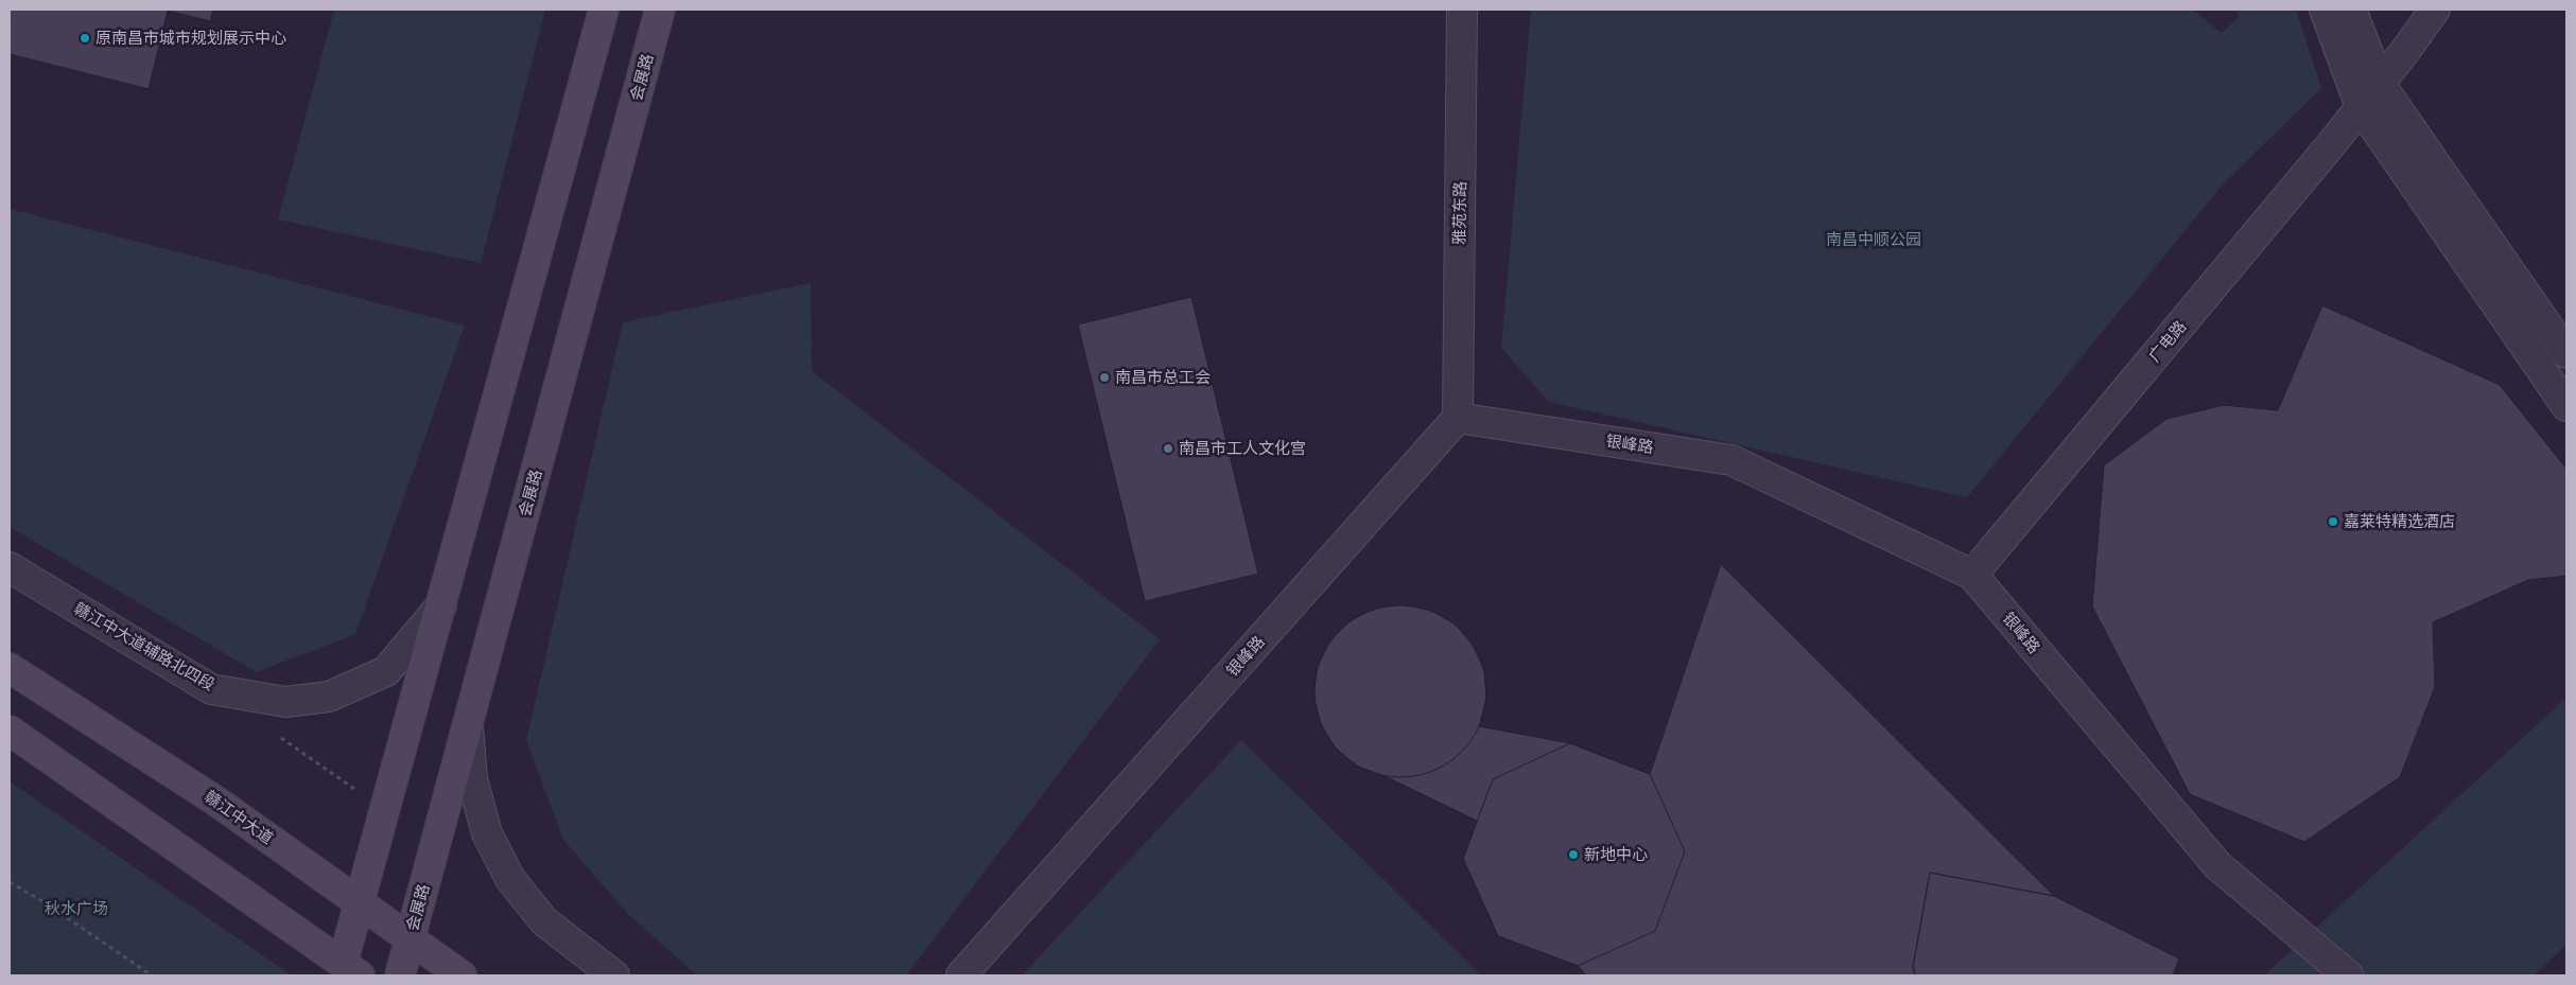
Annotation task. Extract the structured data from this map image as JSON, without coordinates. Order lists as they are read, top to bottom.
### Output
{
  "streets": {
    "main road": ["会展路", "赣江中大道"],
    "street": [
      "雅苑东路",
      "广电路",
      "银峰路",
      "赣江中大道辅路北四段"
    ]
  },
  "crossings": [
    ["会展路", "赣江中大道"],
    ["雅苑东路", "银峰路"],
    ["广电路", "银峰路"]
  ],
  "parks": ["南昌中顺公园", "秋水广场"],
  "places": [
    "原南昌市城市规划展示中心",
    "南昌市总工会",
    "南昌市工人文化宫",
    "嘉莱特精选酒店",
    "新地中心"
  ]
}
